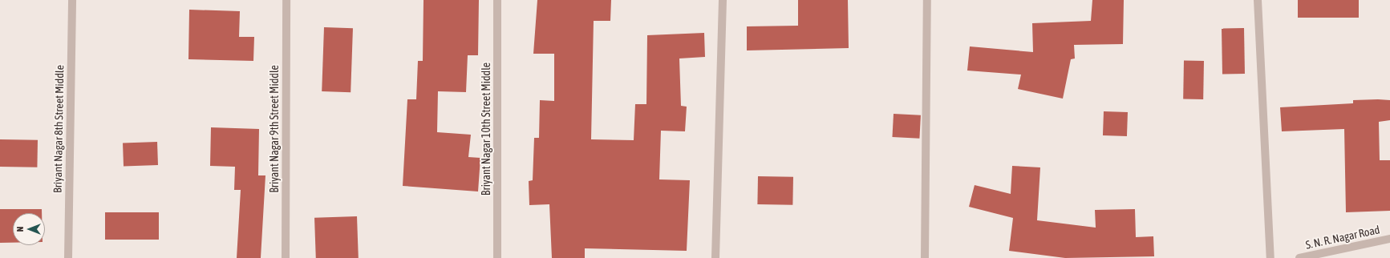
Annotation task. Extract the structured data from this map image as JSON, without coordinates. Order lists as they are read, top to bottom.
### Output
{
  "streets": {
    "street": [
      "Briyant Nagar 8th Street Middle",
      "Briyant Nagar 9th Street Middle",
      "Briyant Nagar 10th Street Middle",
      "S. N. R. Nagar Road"
    ]
  },
  "north": "left"
}
